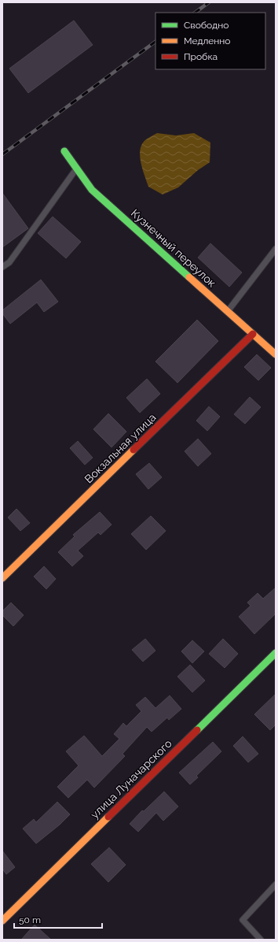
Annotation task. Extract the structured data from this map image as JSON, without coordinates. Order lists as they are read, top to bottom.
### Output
{
  "streets": {
    "street": ["Кузнечный переулок", "Вокзальная улица", "улица Луначарского"]
  },
  "crossings": [
    ["Кузнечный переулок", "Вокзальная улица"]
  ],
  "legend": ["Свободно", "Медленно", "Пробка"],
  "scale_bar": "50 m"
}
